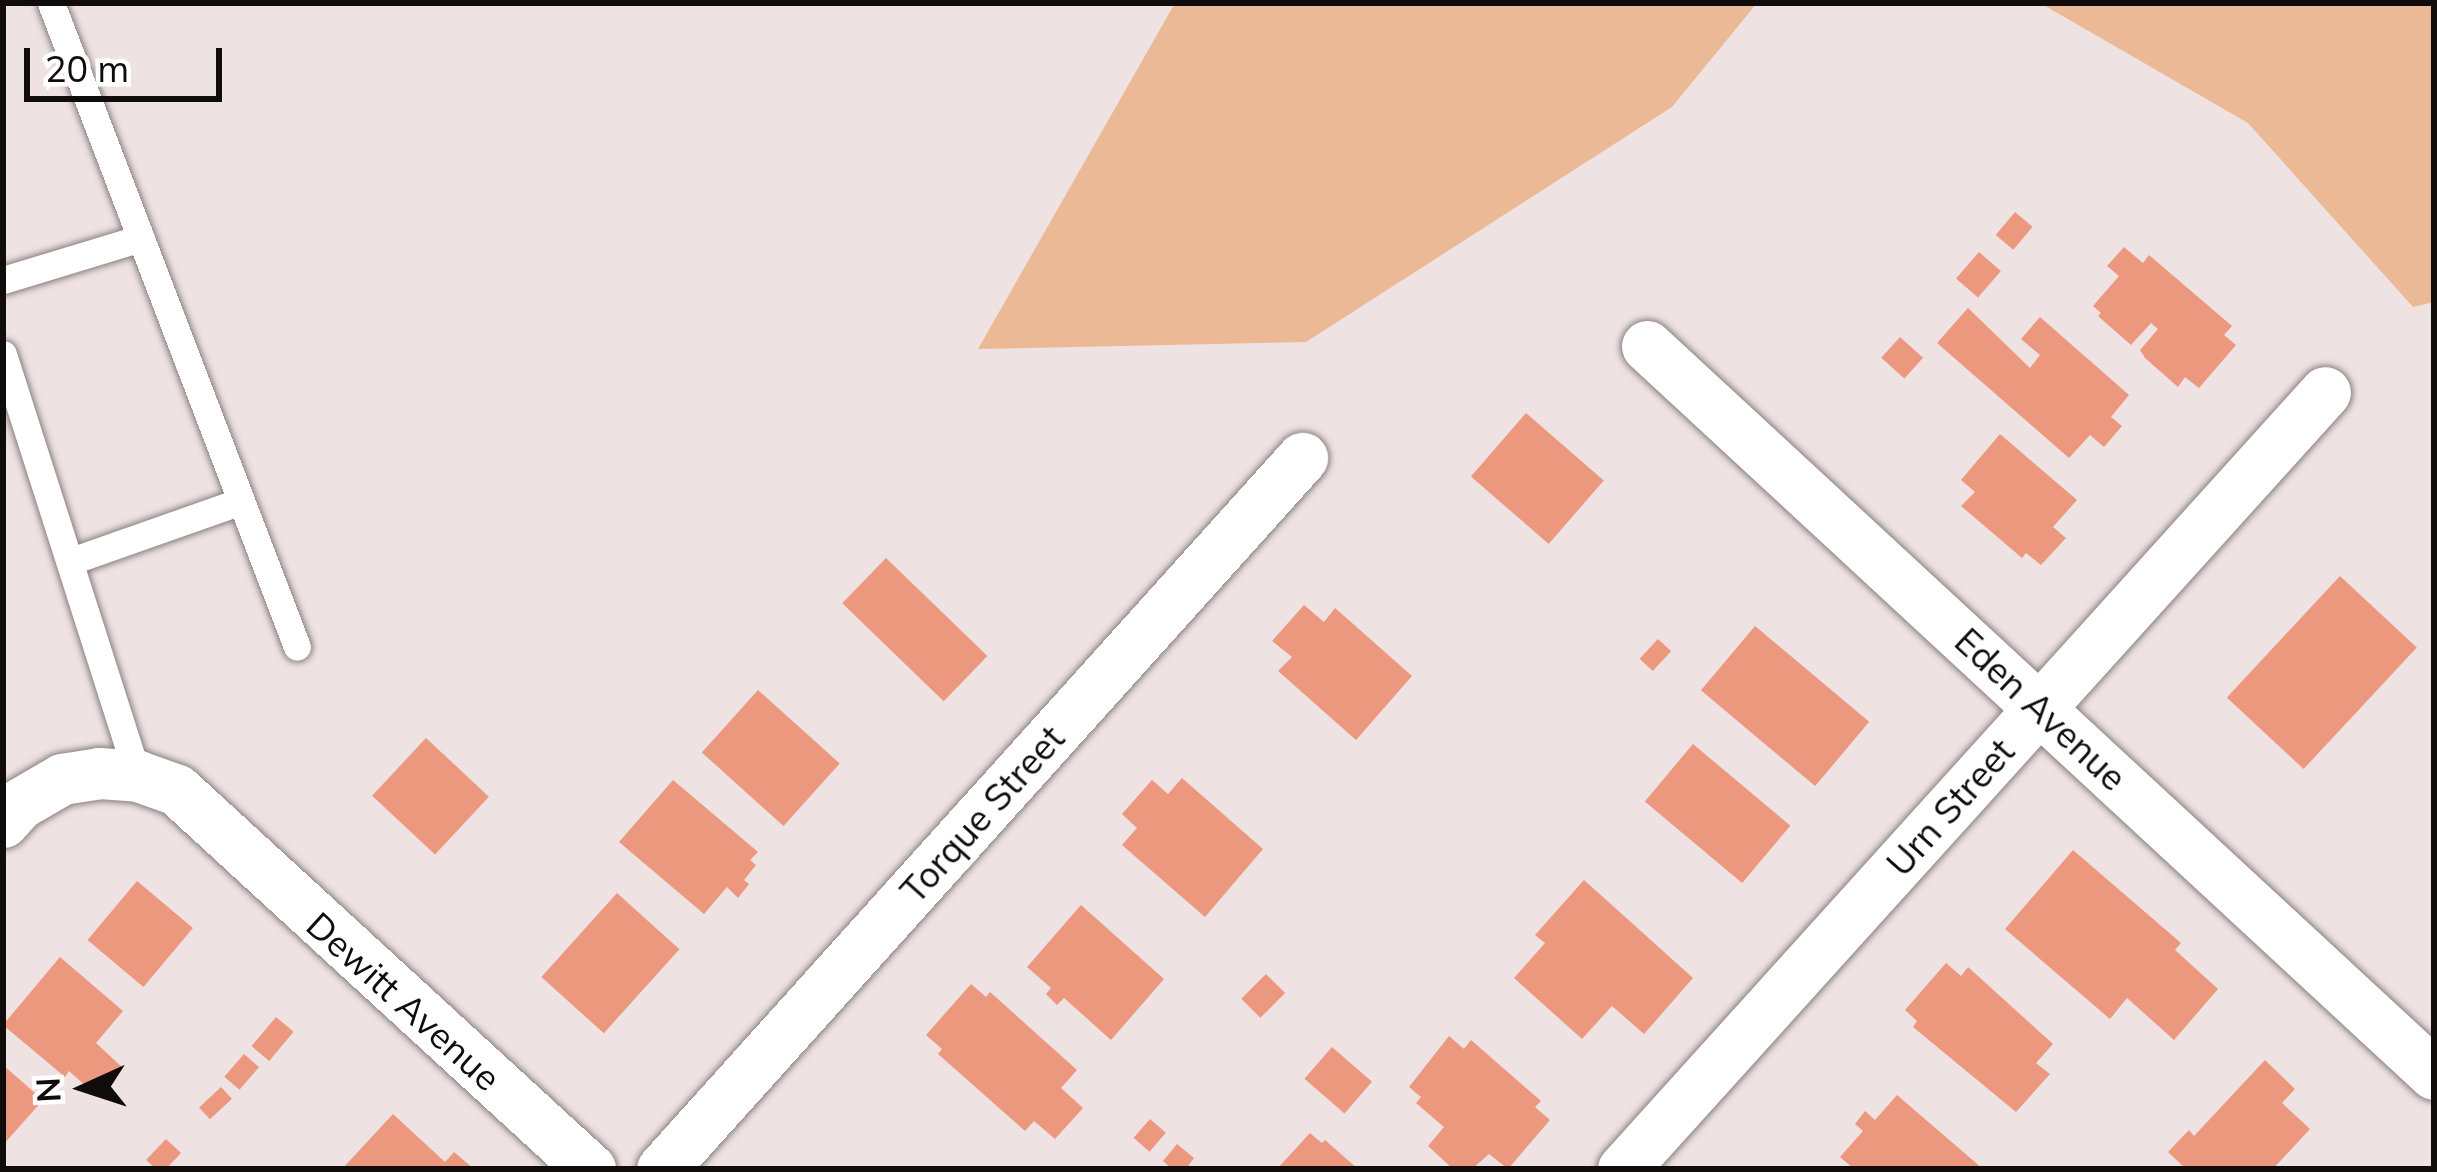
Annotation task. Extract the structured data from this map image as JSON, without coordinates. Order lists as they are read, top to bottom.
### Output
{
  "streets": {
    "street": [
      "Eden Avenue",
      "Urn Street",
      "Torque Street",
      "Dewitt Avenue"
    ]
  },
  "crossings": [
    ["Eden Avenue", "Urn Street"]
  ],
  "scale_bar": "20 m",
  "north": "left"
}
